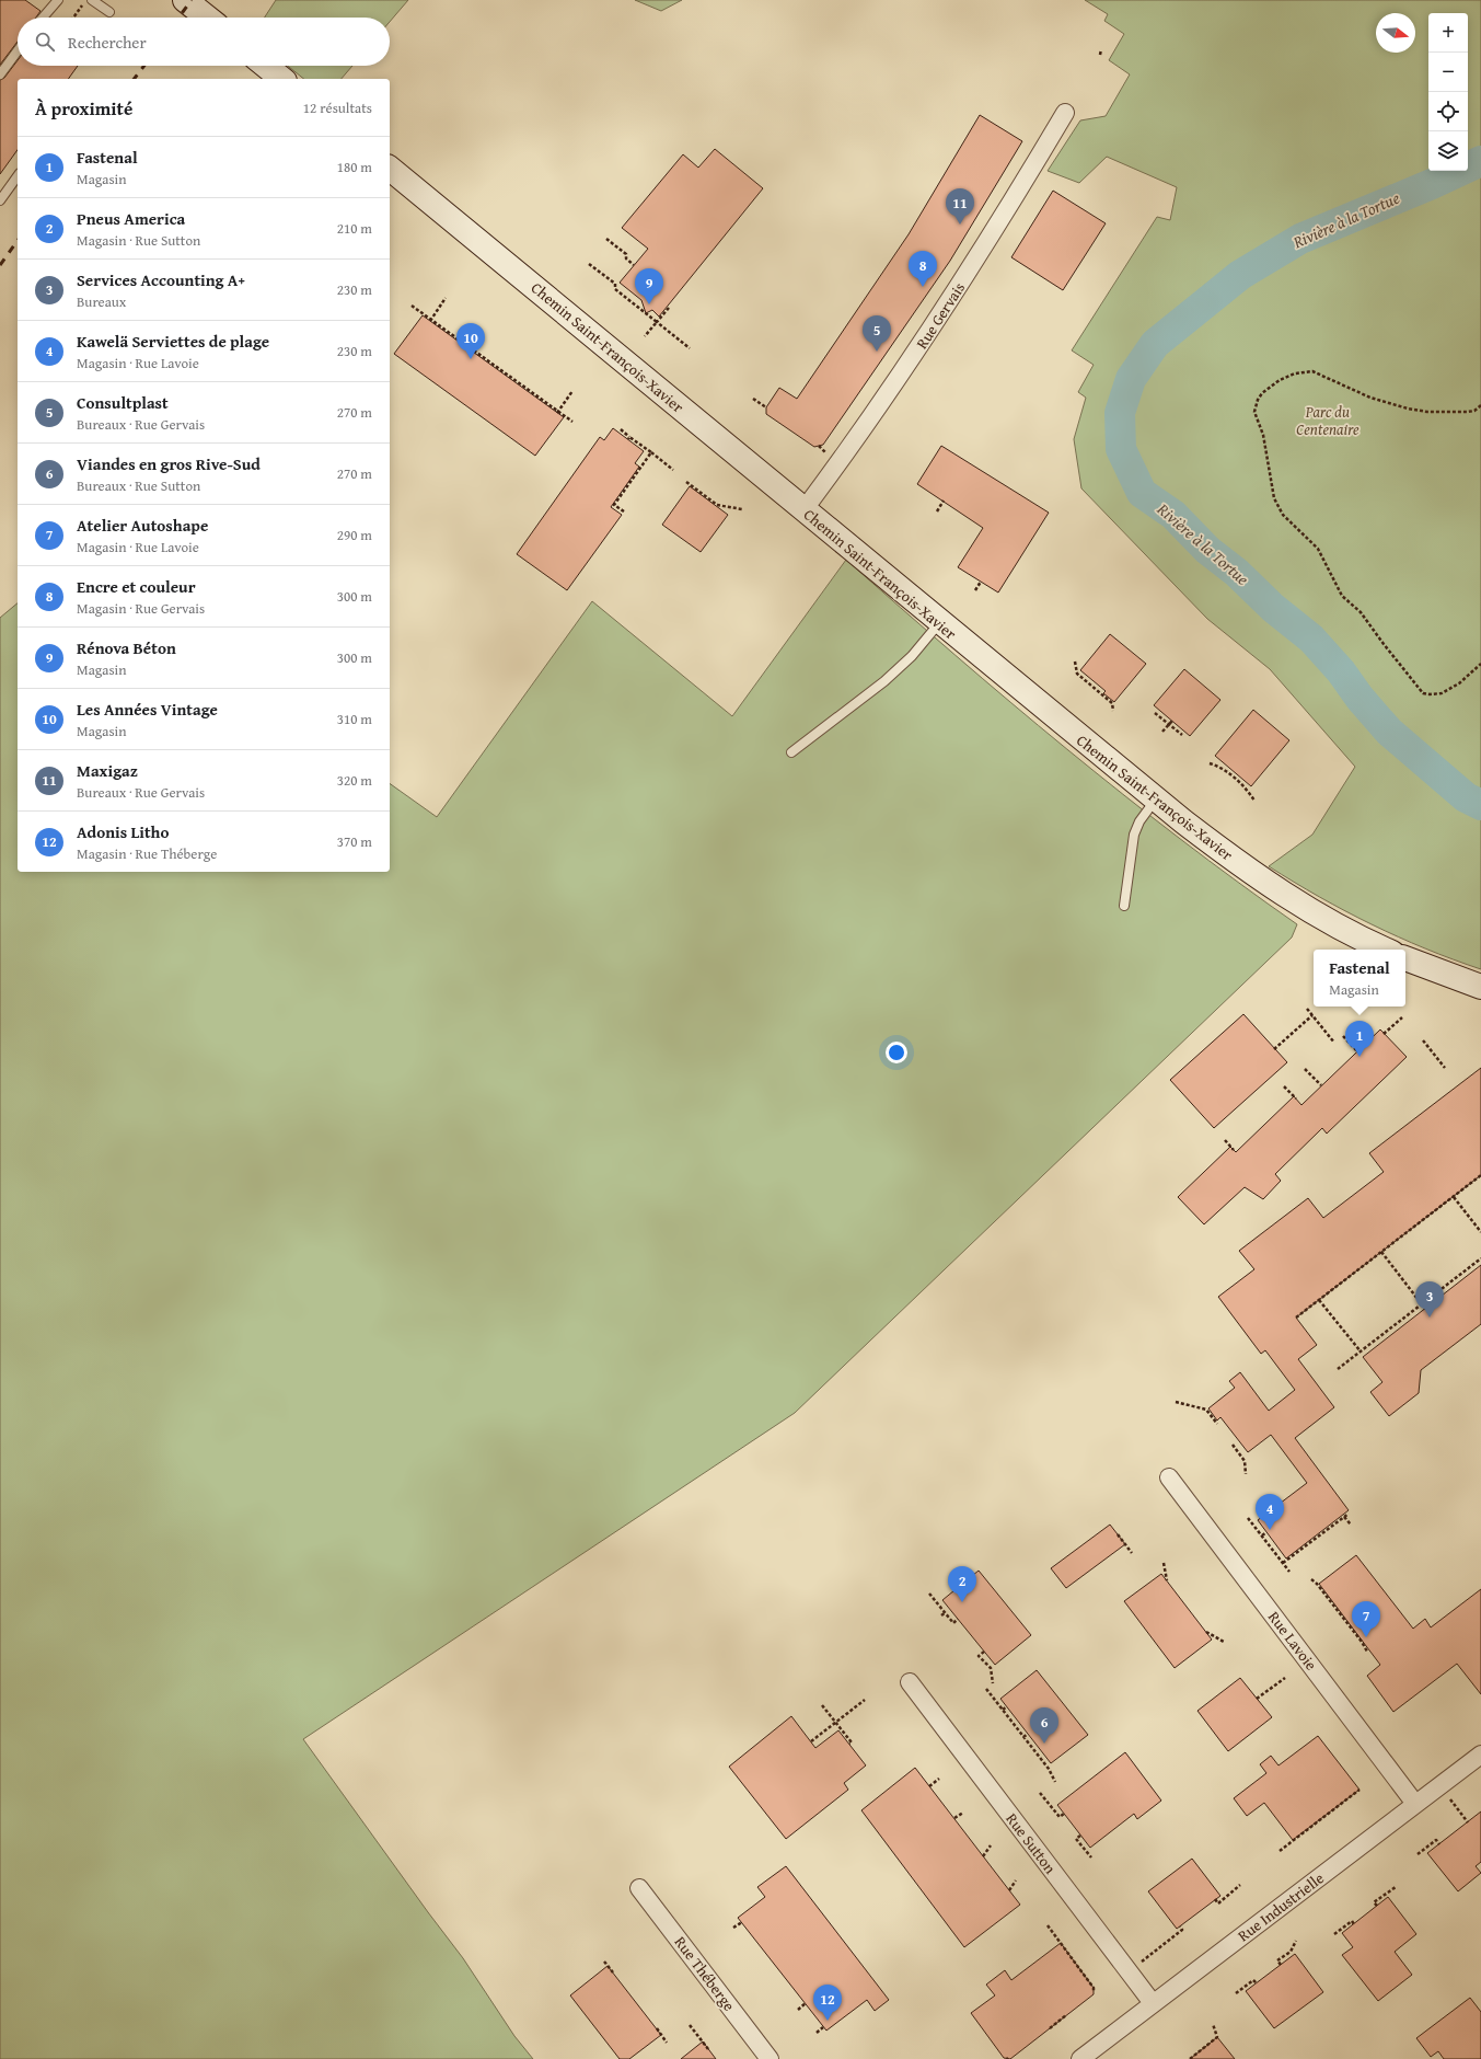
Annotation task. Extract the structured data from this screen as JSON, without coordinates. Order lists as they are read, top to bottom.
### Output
{
  "streets": {
    "street": [
      "Rue Gervais",
      "Chemin Saint-François-Xavier",
      "Rue Lavoie",
      "Rue Sutton",
      "Rue Industrielle",
      "Rue Théberge"
    ]
  },
  "crossings": [
    ["Rue Gervais", "Chemin Saint-François-Xavier"],
    ["Rue Lavoie", "Rue Industrielle"],
    ["Rue Sutton", "Rue Industrielle"]
  ],
  "water": ["Rivière à la Tortue"],
  "parks": ["Parc du Centenaire"],
  "north": "right",
  "page": {
    "map_buttons": ["+", "−"],
    "search": "Rechercher",
    "heading": ["À proximité", "12 résultats"],
    "list": [
      {
        "mark": "1",
        "name": "Fastenal",
        "note": "Magasin",
        "value": "180 m"
      },
      {
        "mark": "2",
        "name": "Pneus America",
        "note": "Magasin · Rue Sutton",
        "value": "210 m"
      },
      {
        "mark": "3",
        "name": "Services Accounting A+",
        "note": "Bureaux",
        "value": "230 m"
      },
      {
        "mark": "4",
        "name": "Kawelä Serviettes de plage",
        "note": "Magasin · Rue Lavoie",
        "value": "230 m"
      },
      {
        "mark": "5",
        "name": "Consultplast",
        "note": "Bureaux · Rue Gervais",
        "value": "270 m"
      },
      {
        "mark": "6",
        "name": "Viandes en gros Rive-Sud",
        "note": "Bureaux · Rue Sutton",
        "value": "270 m"
      },
      {
        "mark": "7",
        "name": "Atelier Autoshape",
        "note": "Magasin · Rue Lavoie",
        "value": "290 m"
      },
      {
        "mark": "8",
        "name": "Encre et couleur",
        "note": "Magasin · Rue Gervais",
        "value": "300 m"
      },
      {
        "mark": "9",
        "name": "Rénova Béton",
        "note": "Magasin",
        "value": "300 m"
      },
      {
        "mark": "10",
        "name": "Les Années Vintage",
        "note": "Magasin",
        "value": "310 m"
      },
      {
        "mark": "11",
        "name": "Maxigaz",
        "note": "Bureaux · Rue Gervais",
        "value": "320 m"
      },
      {
        "mark": "12",
        "name": "Adonis Litho",
        "note": "Magasin · Rue Théberge",
        "value": "370 m"
      }
    ],
    "pins": [
      "11",
      "8",
      "9",
      "5",
      "10",
      "1",
      "3",
      "4",
      "2",
      "7",
      "6",
      "12"
    ],
    "popup": ["Fastenal", "Magasin"]
  }
}
